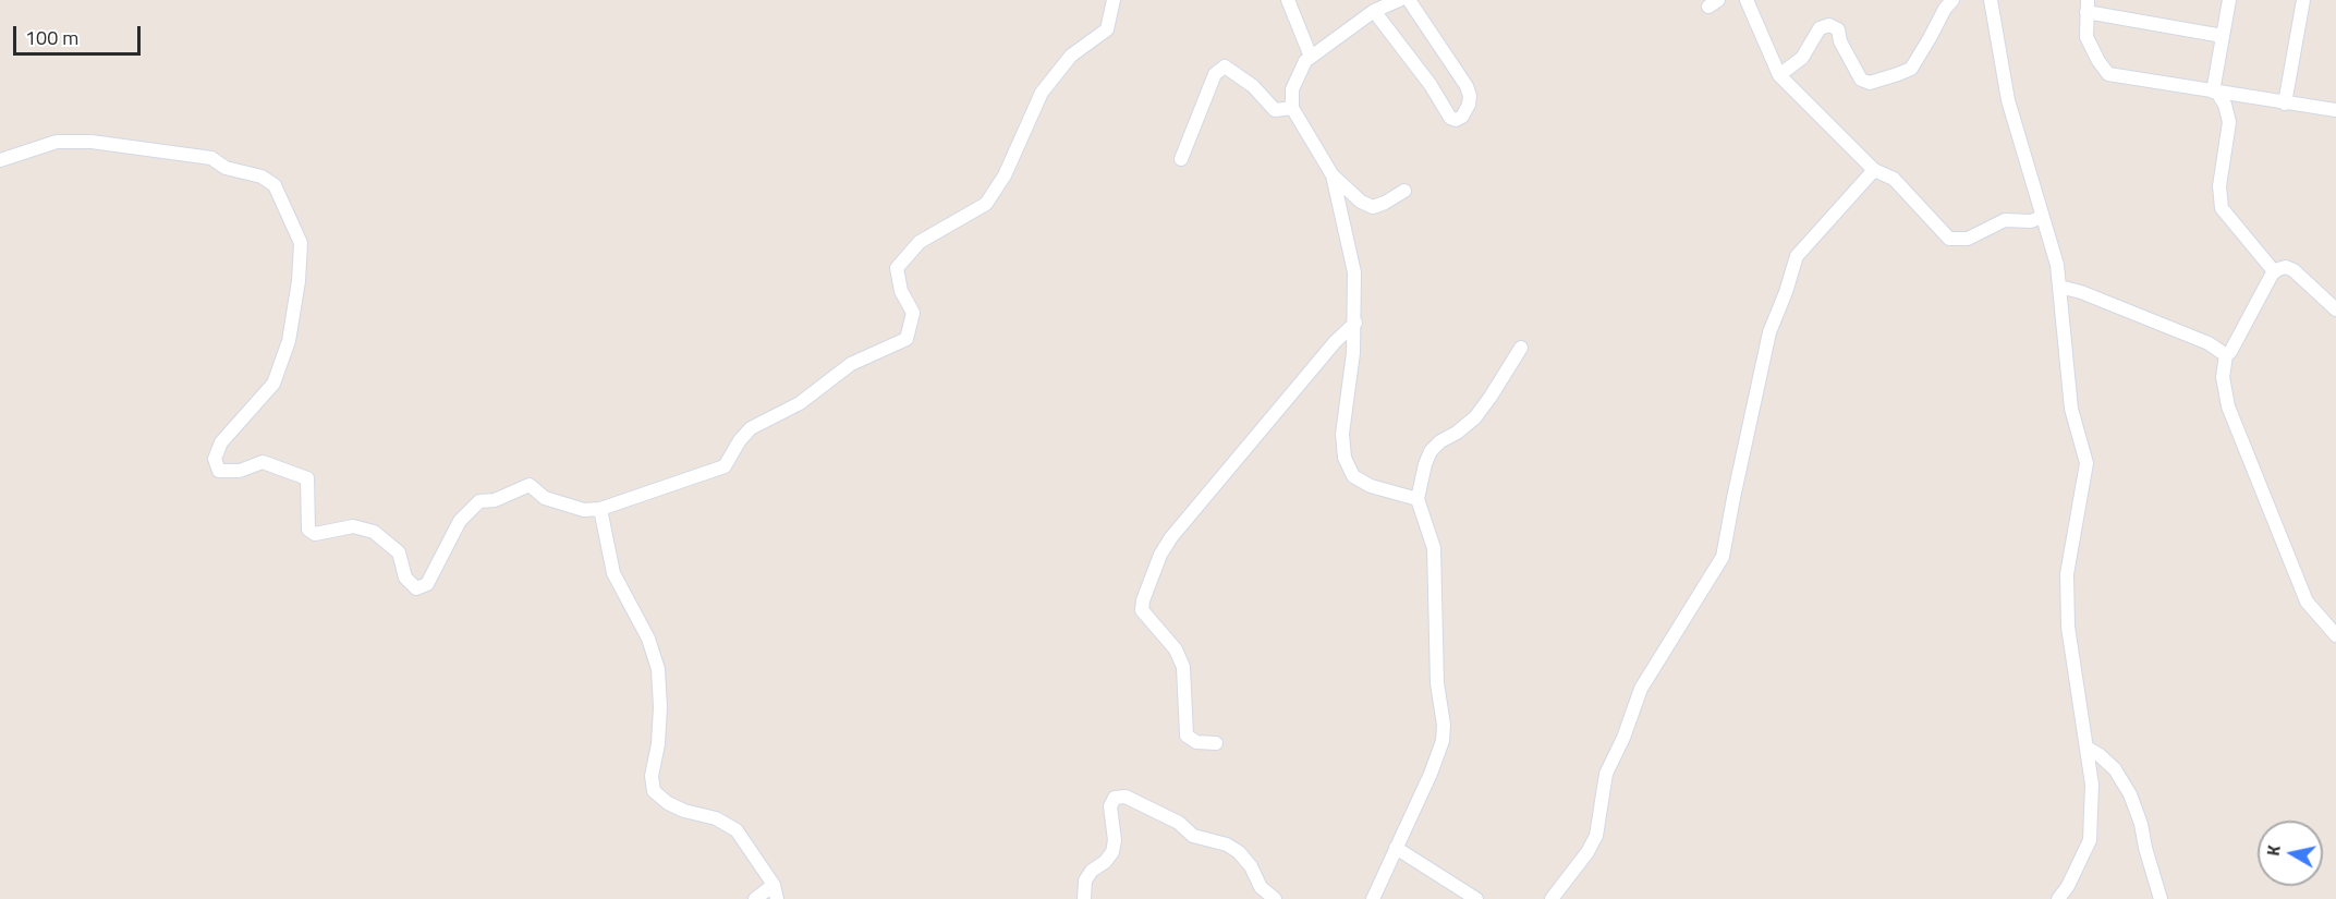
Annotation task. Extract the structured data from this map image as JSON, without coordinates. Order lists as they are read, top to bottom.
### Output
{
  "scale_bar": "100 m",
  "north": "left"
}
